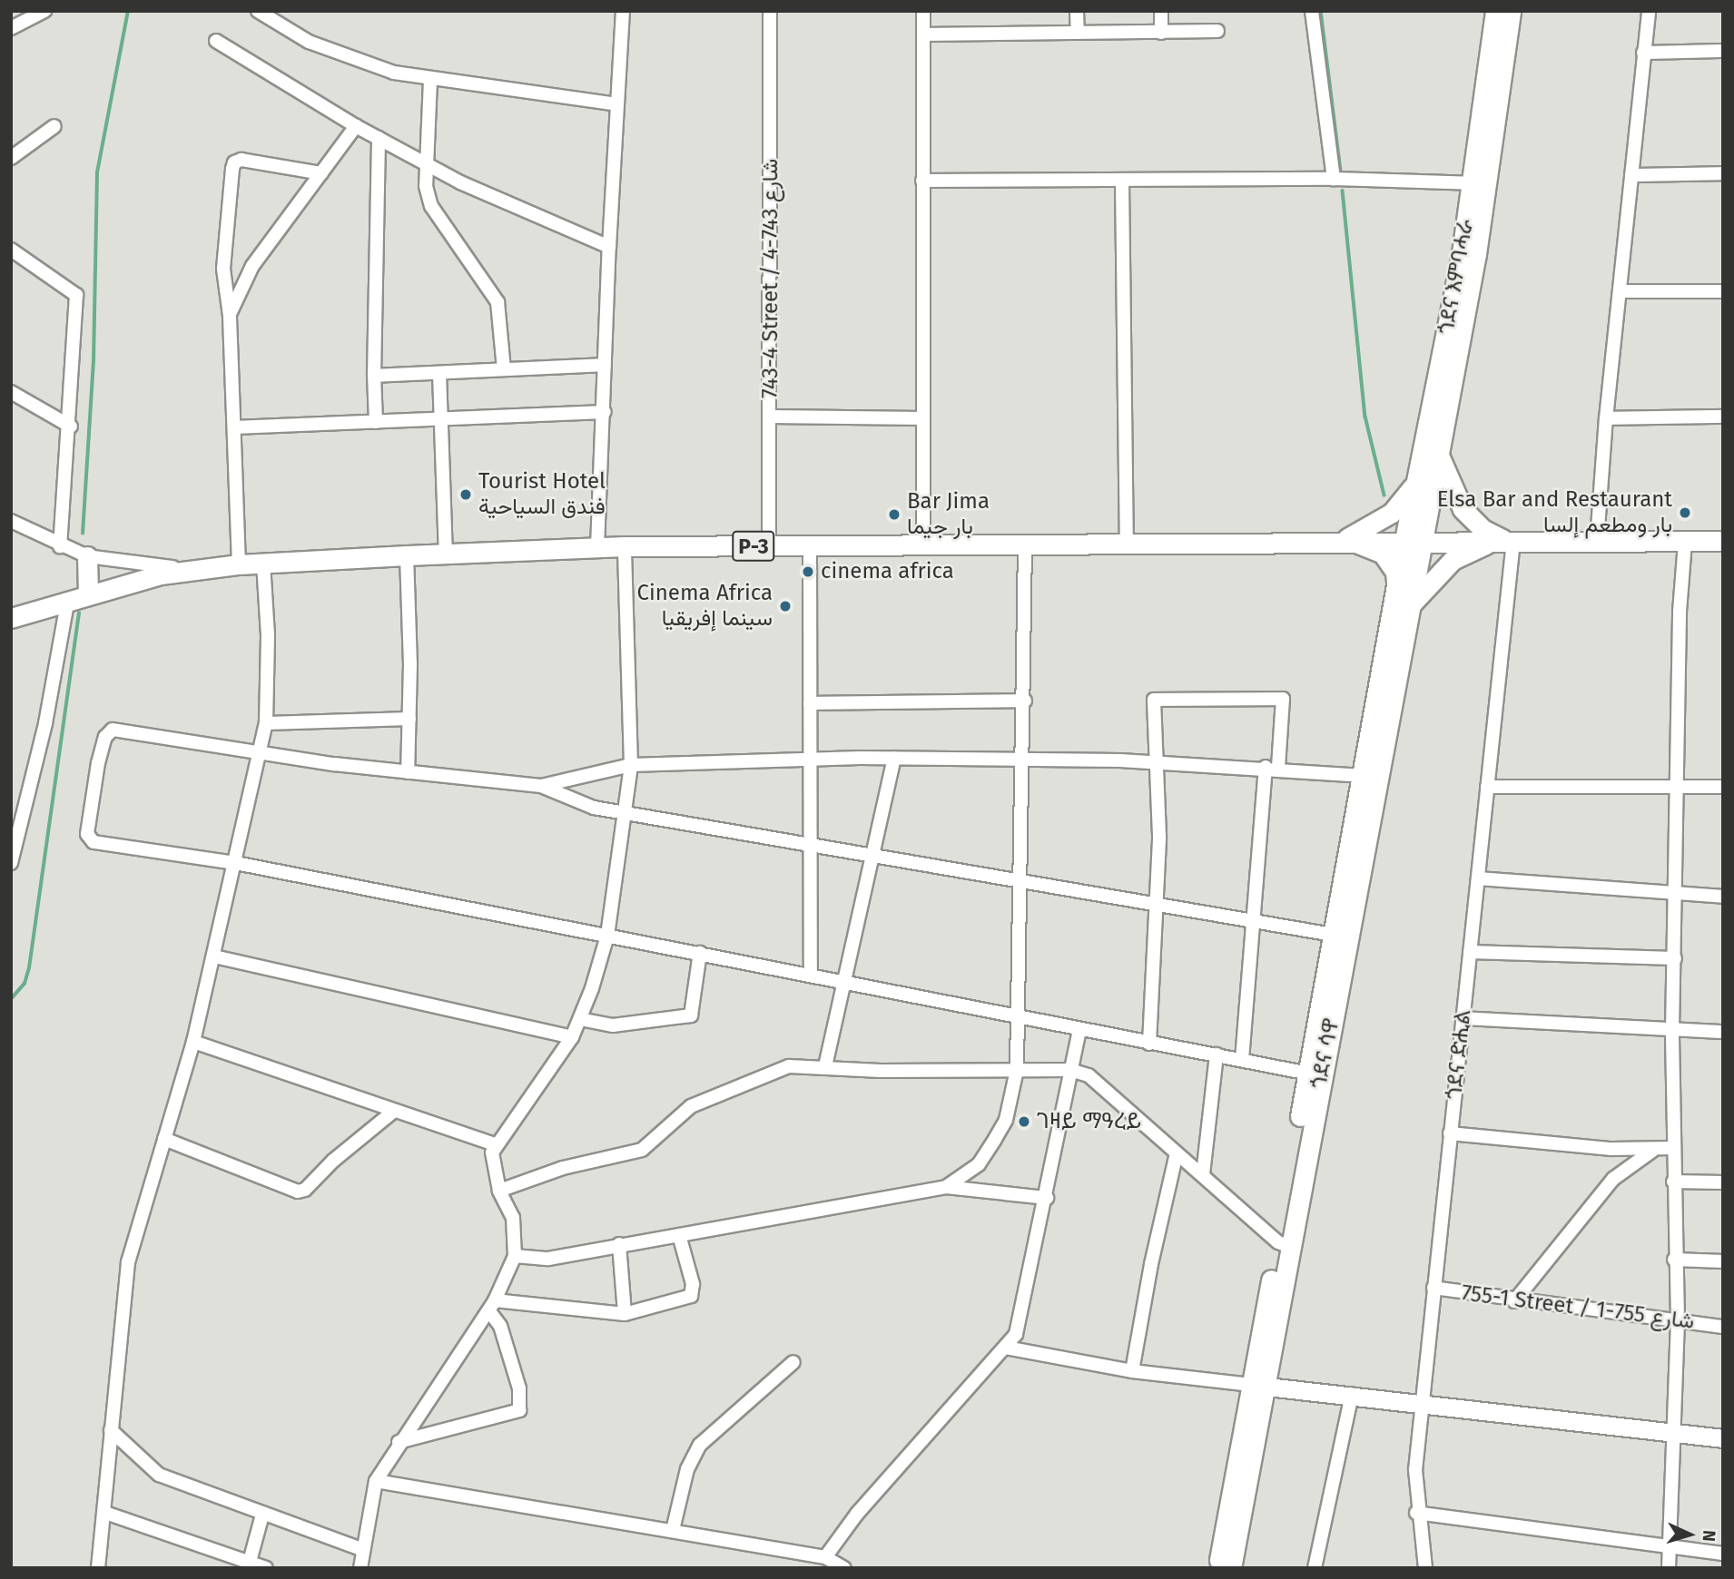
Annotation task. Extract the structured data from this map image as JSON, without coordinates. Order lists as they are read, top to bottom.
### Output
{
  "streets": {
    "main road": ["ጎደና እምባሓራ", "P-3", "ጎደና ሳዋ"],
    "street": ["743-4 Street / شارع 743-4", "ጎደና ድሒል", "755-1 Street / شارع 755-1"]
  },
  "crossings": [
    ["ጎደና እምባሓራ", "P-3"],
    ["ጎደና እምባሓራ", "ጎደና ሳዋ"],
    ["743-4 Street / شارع 743-4", "P-3"],
    ["P-3", "ጎደና ሳዋ"],
    ["P-3", "ጎደና ድሒል"],
    ["ጎደና ድሒል", "755-1 Street / شارع 755-1"]
  ],
  "places": [
    "Tourist Hotel فندق السياحية",
    "Elsa Bar and Restaurant بار ومطعم إلسا",
    "Bar Jima بار جيما",
    "cinema africa",
    "Cinema Africa سينما إفريقيا",
    "ገዛይ ማዓረይ"
  ],
  "north": "right"
}
